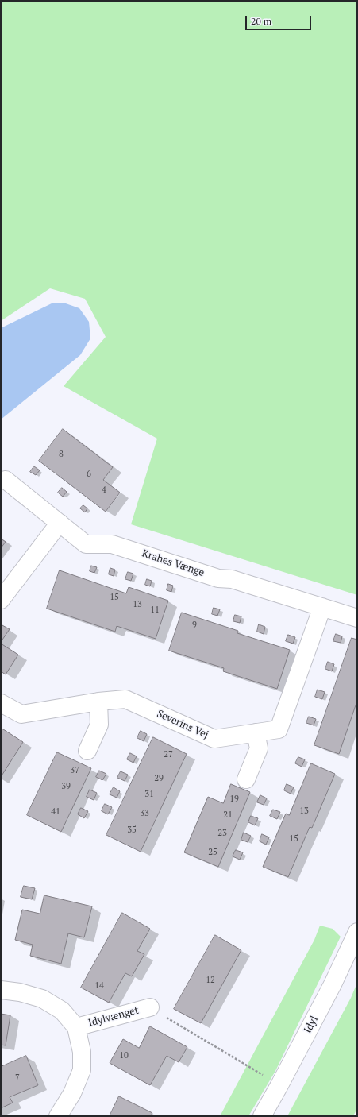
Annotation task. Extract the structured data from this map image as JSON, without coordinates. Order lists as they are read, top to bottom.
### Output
{
  "streets": {
    "street": [
      "Krahes Vænge",
      "Severins Vej",
      "Idylvænget",
      "Idyl"
    ]
  },
  "crossings": [
    ["Krahes Vænge", "Severins Vej"]
  ],
  "house_numbers": [
    "8",
    "6",
    "4",
    "15",
    "13",
    "11",
    "9",
    "27",
    "37",
    "29",
    "39",
    "31",
    "19",
    "13",
    "41",
    "33",
    "21",
    "35",
    "23",
    "15",
    "25",
    "12",
    "14",
    "10",
    "7"
  ],
  "scale_bar": "20 m"
}
